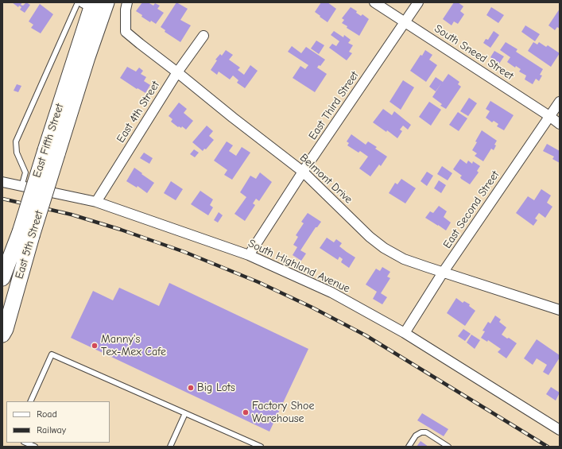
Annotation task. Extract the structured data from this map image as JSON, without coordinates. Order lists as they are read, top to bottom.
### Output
{
  "streets": {
    "main road": ["East Fifth Street", "East 5th Street"],
    "street": [
      "South Sneed Street",
      "East Third Street",
      "East 4th Street",
      "Belmont Drive",
      "East Second Street",
      "South Highland Avenue"
    ]
  },
  "crossings": [
    ["South Sneed Street", "East Third Street"],
    ["South Sneed Street", "East Second Street"],
    ["East Third Street", "Belmont Drive"],
    ["East Third Street", "South Highland Avenue"],
    ["East 4th Street", "Belmont Drive"],
    ["East 4th Street", "South Highland Avenue"],
    ["East Fifth Street", "East 5th Street"],
    ["Belmont Drive", "East Second Street"],
    ["East Second Street", "South Highland Avenue"]
  ],
  "places": ["Manny's Tex-Mex Cafe", "Big Lots", "Factory Shoe Warehouse"],
  "legend": ["Road", "Railway"]
}
